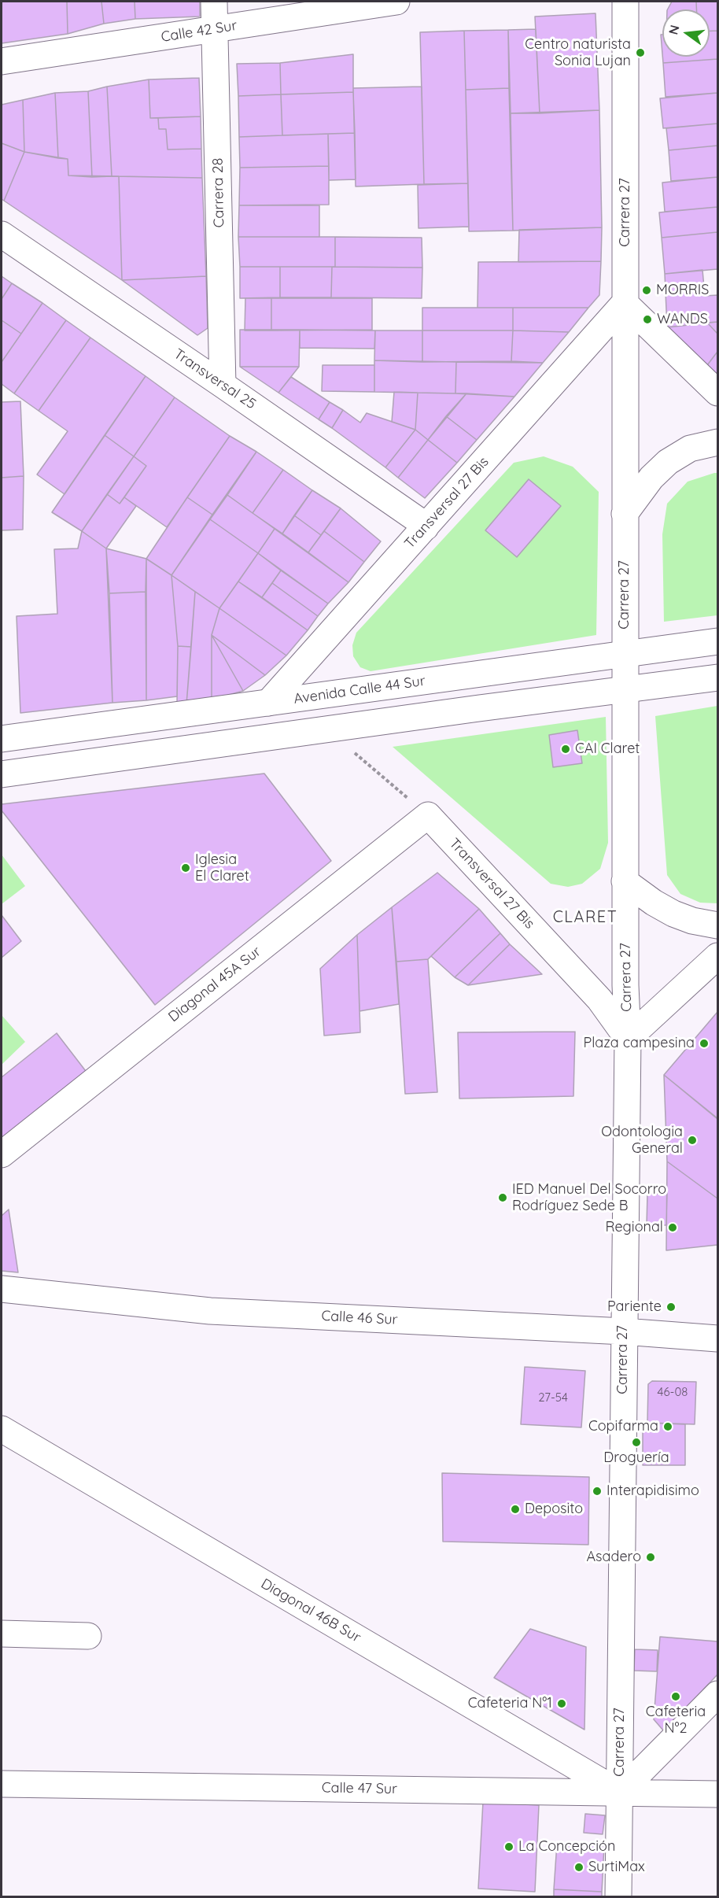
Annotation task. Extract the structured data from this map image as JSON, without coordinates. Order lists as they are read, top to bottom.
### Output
{
  "streets": {
    "street": [
      "Calle 42 Sur",
      "Carrera 28",
      "Carrera 27",
      "Transversal 25",
      "Transversal 27 Bis",
      "Avenida Calle 44 Sur",
      "Diagonal 45A Sur",
      "Calle 46 Sur",
      "Diagonal 46B Sur",
      "Calle 47 Sur"
    ]
  },
  "crossings": [
    ["Calle 42 Sur", "Carrera 28"],
    ["Carrera 28", "Transversal 25"],
    ["Carrera 27", "Transversal 27 Bis"],
    ["Carrera 27", "Avenida Calle 44 Sur"],
    ["Carrera 27", "Calle 46 Sur"],
    ["Carrera 27", "Diagonal 46B Sur"],
    ["Carrera 27", "Calle 47 Sur"],
    ["Transversal 25", "Transversal 27 Bis"],
    ["Transversal 27 Bis", "Avenida Calle 44 Sur"],
    ["Transversal 27 Bis", "Diagonal 45A Sur"],
    ["Diagonal 46B Sur", "Calle 47 Sur"]
  ],
  "districts": ["CLARET"],
  "places": [
    "Centro naturista Sonia Lujan",
    "MORRIS",
    "WANDS",
    "CAI Claret",
    "Iglesia El Claret",
    "Plaza campesina",
    "Odontologia General",
    "IED Manuel Del Socorro Rodríguez Sede B",
    "Regional",
    "Pariente",
    "Copifarma",
    "Droguería",
    "Interapidisimo",
    "Deposito",
    "Asadero",
    "Cafeteria N°2",
    "Cafeteria N°1",
    "La Concepción",
    "SurtiMax"
  ],
  "house_numbers": ["46-08", "27-54"],
  "north": "left"
}
